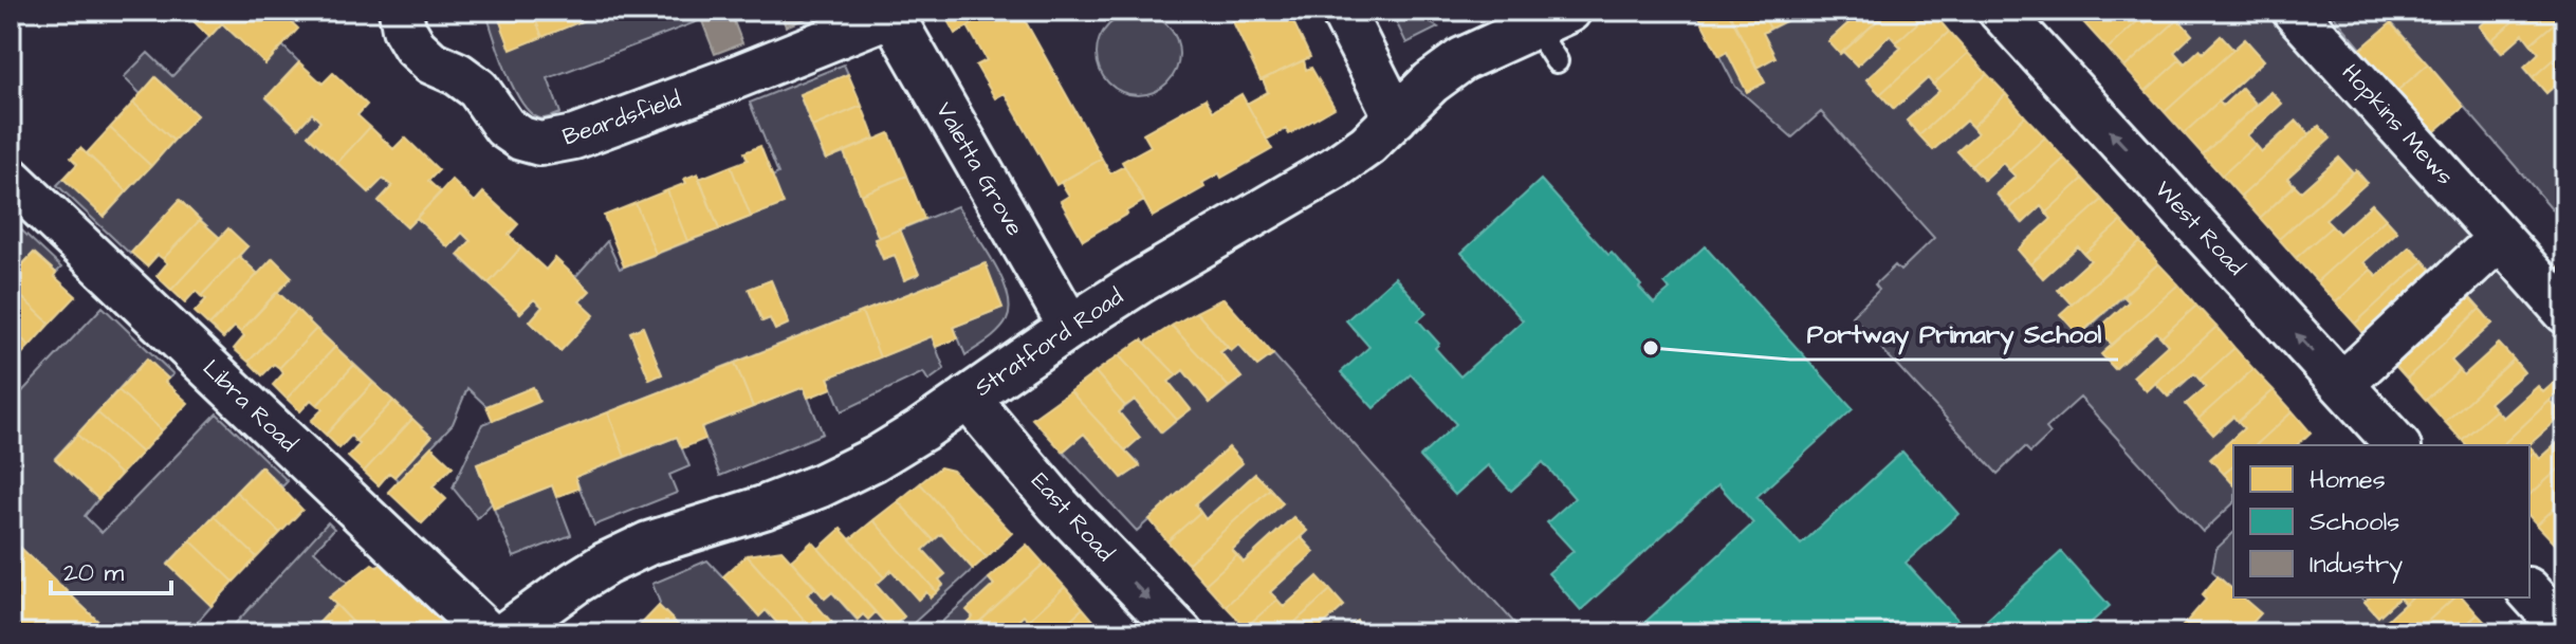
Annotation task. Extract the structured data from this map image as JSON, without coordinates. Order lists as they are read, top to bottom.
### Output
{
  "streets": {
    "street": [
      "Beardsfield",
      "Hopkins Mews",
      "Valetta Grove",
      "West Road",
      "Stratford Road",
      "Libra Road",
      "East Road"
    ]
  },
  "crossings": [
    ["Beardsfield", "Valetta Grove"],
    ["Valetta Grove", "Stratford Road"],
    ["Stratford Road", "Libra Road"],
    ["Stratford Road", "East Road"]
  ],
  "one_way": ["West Road", "East Road"],
  "places": ["Portway Primary School"],
  "legend": ["Homes", "Schools", "Industry"],
  "scale_bar": "20 m"
}
